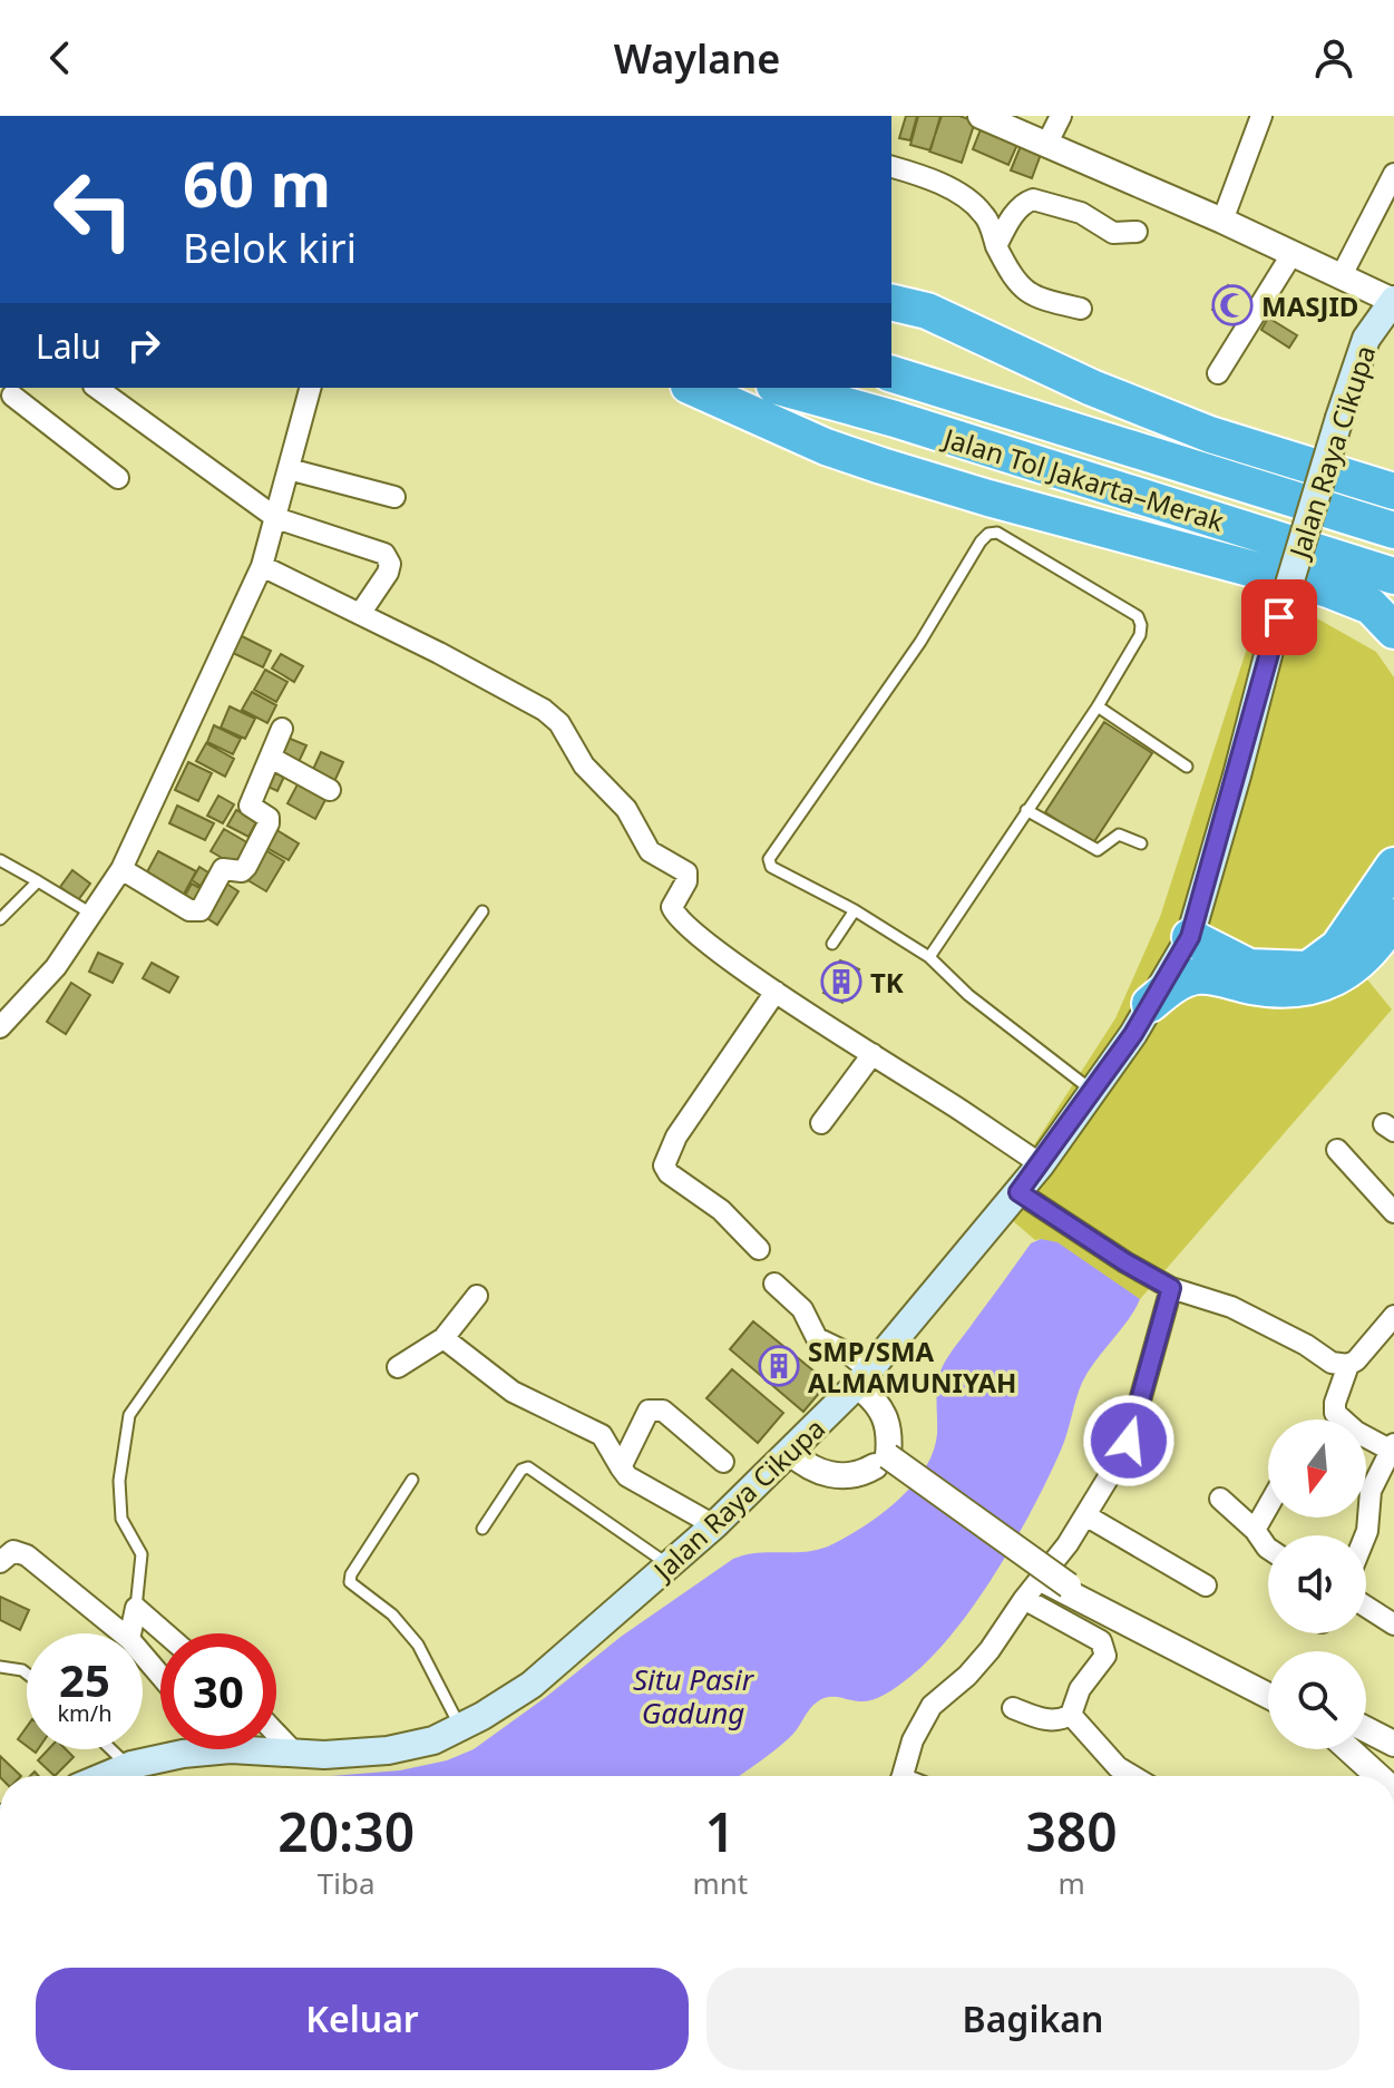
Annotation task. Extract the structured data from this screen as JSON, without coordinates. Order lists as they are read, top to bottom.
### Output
{
  "streets": {
    "highway": ["Jalan Tol Jakarta–Merak"],
    "main road": ["Jalan Raya Cikupa"]
  },
  "water": ["Situ Pasir Gadung"],
  "places": {
    "mosque": ["MASJID"],
    "building": ["TK", "SMP/SMA ALMAMUNIYAH"]
  },
  "north": "bottom",
  "page": {
    "header": "Waylane",
    "turn": ["60 m", "Belok kiri"],
    "then": "Lalu",
    "speed": "25 km/h",
    "limit": "30",
    "eta": [
      "20:30",
      "Tiba",
      "1",
      "mnt",
      "380",
      "m"
    ],
    "buttons": ["Keluar", "Bagikan"]
  }
}
